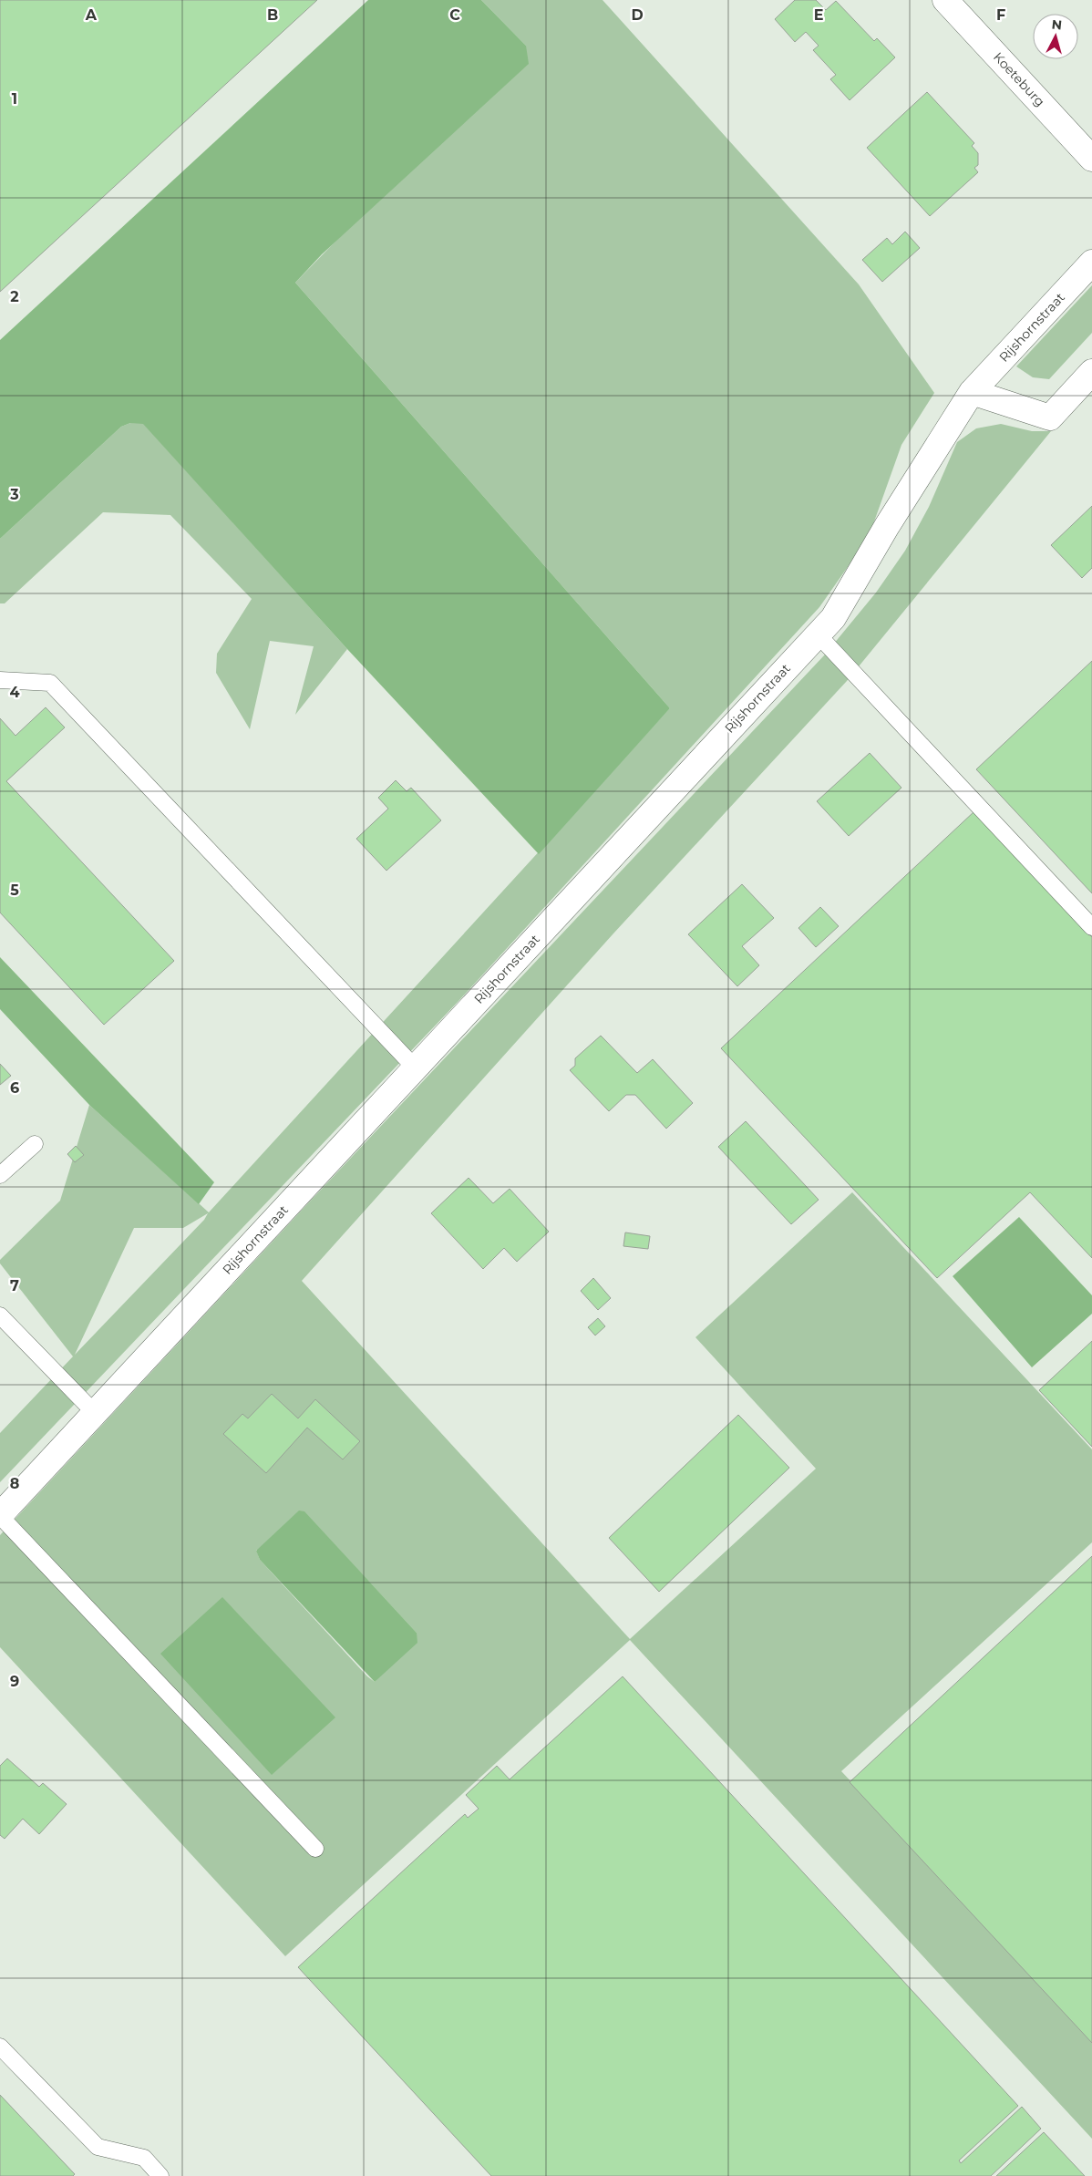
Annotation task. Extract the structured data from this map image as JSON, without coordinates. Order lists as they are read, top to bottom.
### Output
{
  "streets": {
    "street": ["Koeteburg", "Rijshornstraat"]
  },
  "north": "top",
  "grid": {
    "columns": [
      "A",
      "B",
      "C",
      "D",
      "E",
      "F"
    ],
    "rows": [
      "1",
      "2",
      "3",
      "4",
      "5",
      "6",
      "7",
      "8",
      "9"
    ]
  }
}
